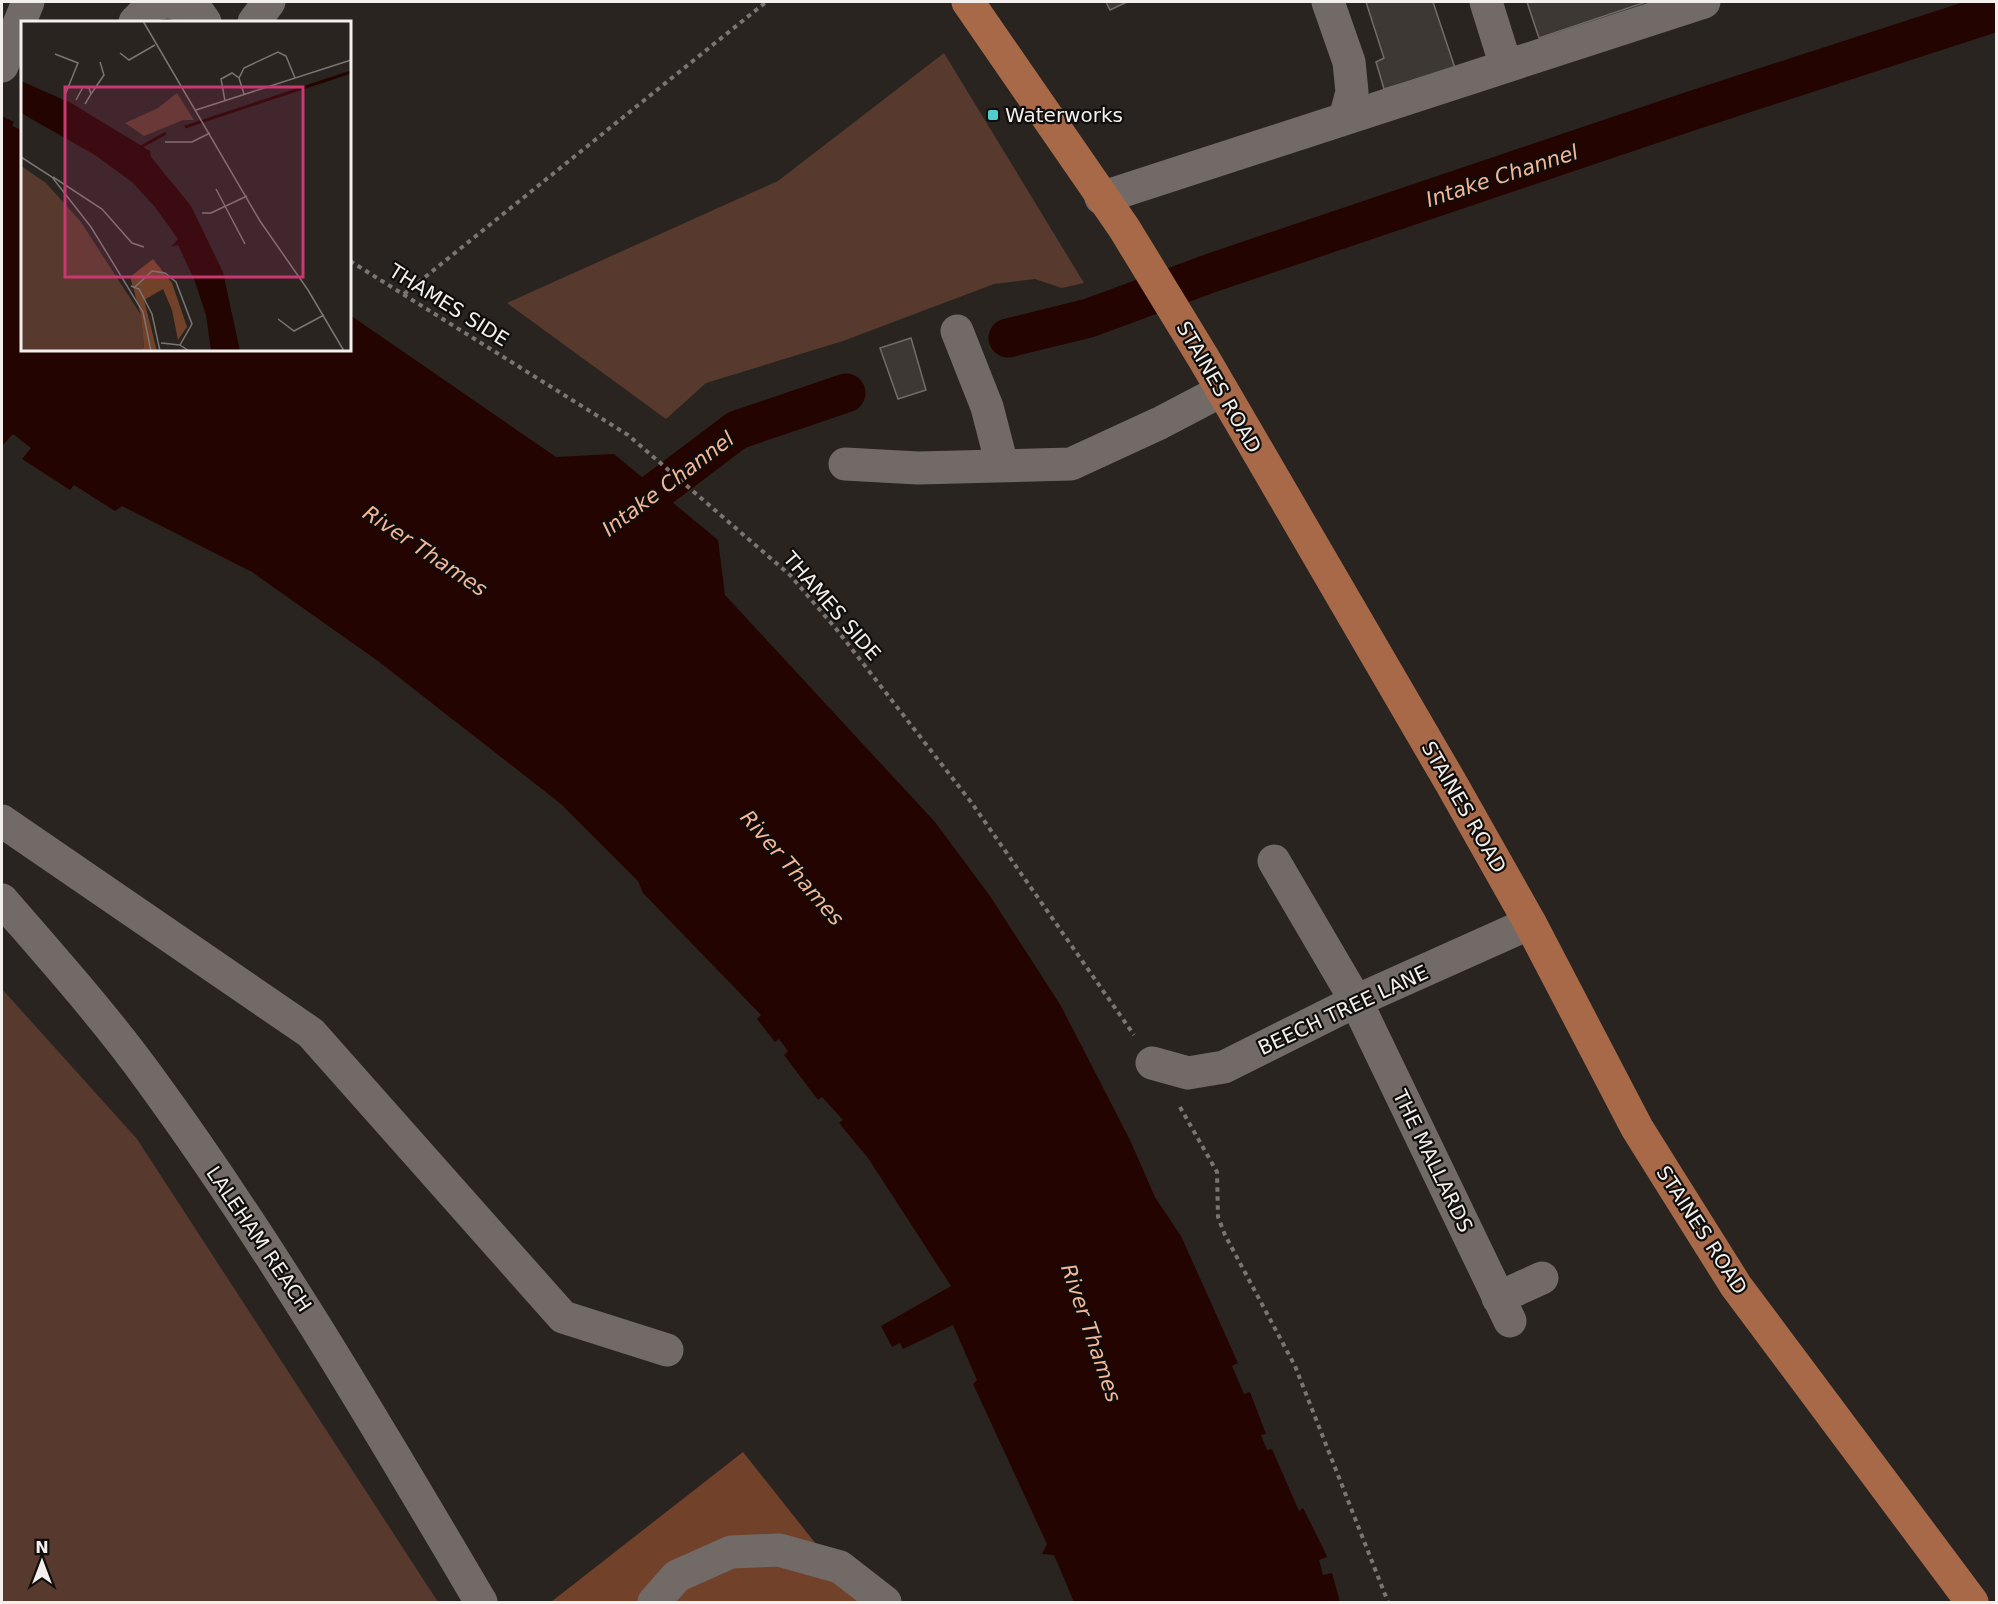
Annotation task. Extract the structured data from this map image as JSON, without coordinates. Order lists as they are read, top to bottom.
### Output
{
  "streets": {
    "main road": ["STAINES ROAD"],
    "street": ["BEECH TREE LANE", "THE MALLARDS", "LALEHAM REACH"],
    "path": ["THAMES SIDE"]
  },
  "crossings": [
    ["THAMES SIDE", "BEECH TREE LANE"],
    ["STAINES ROAD", "BEECH TREE LANE"],
    ["BEECH TREE LANE", "THE MALLARDS"]
  ],
  "water": ["Intake Channel", "River Thames"],
  "places": {
    "transit": ["Waterworks"]
  },
  "north": "top"
}
